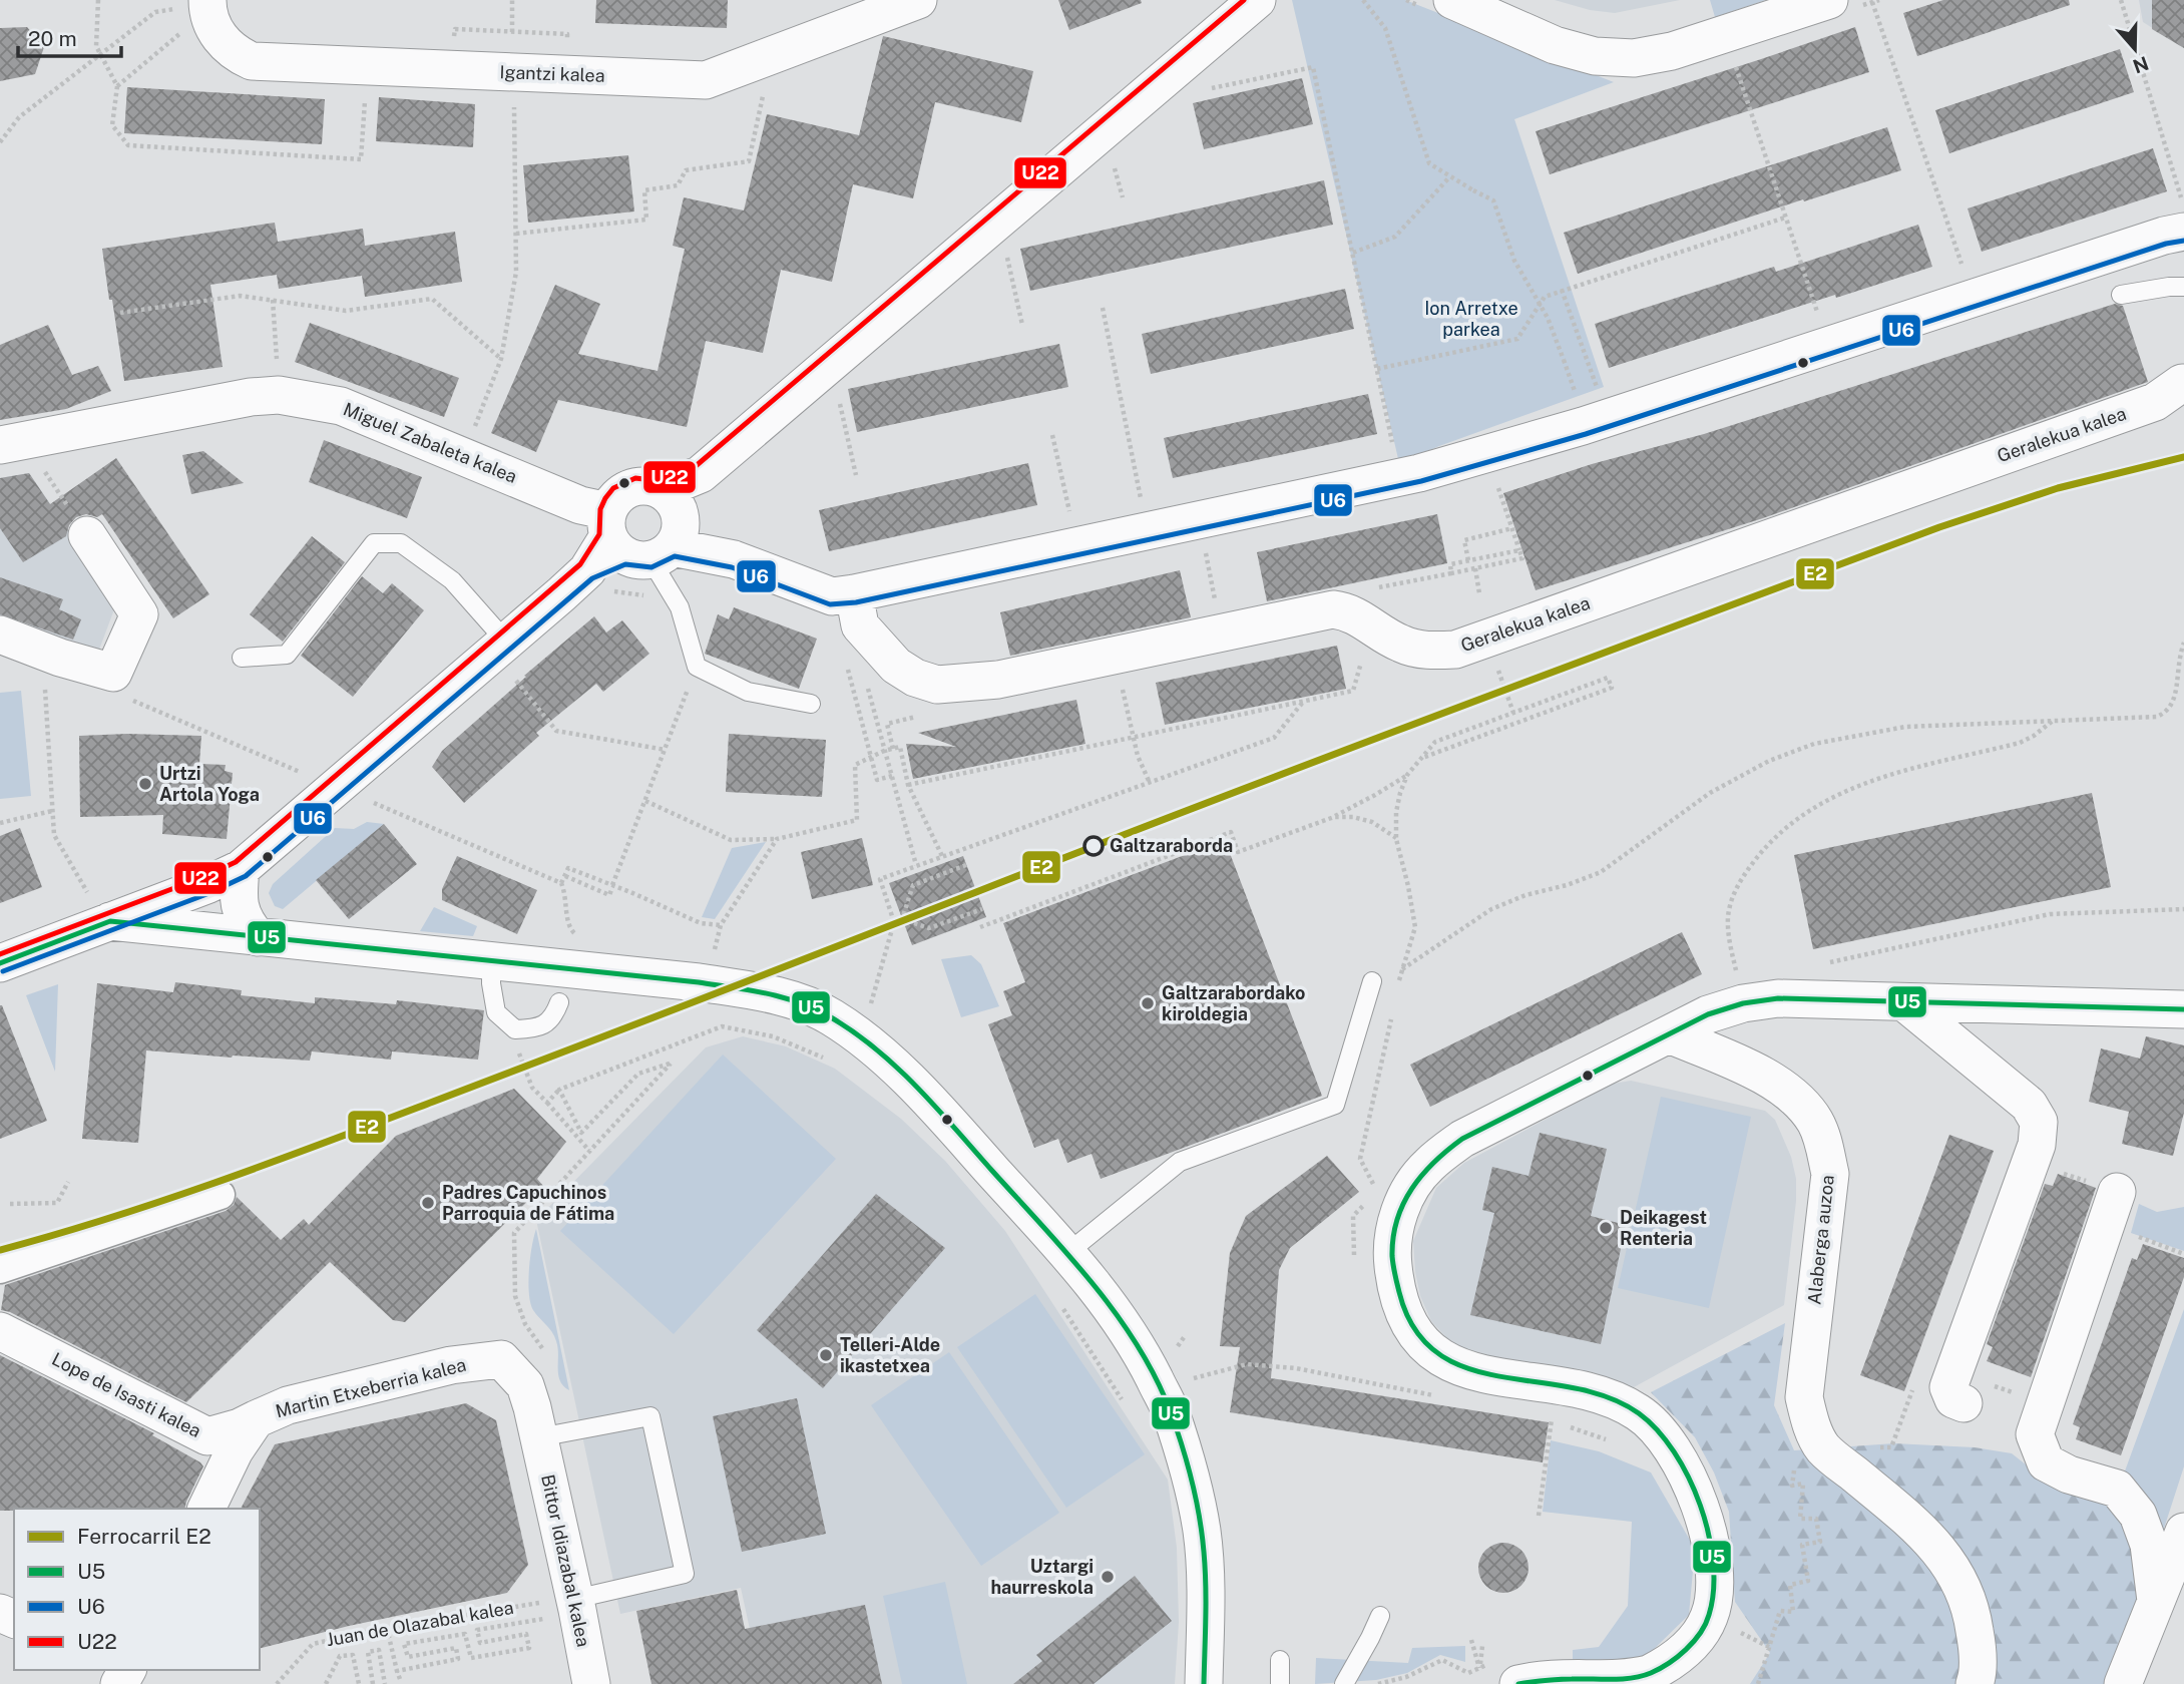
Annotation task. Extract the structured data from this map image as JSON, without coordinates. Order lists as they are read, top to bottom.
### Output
{
  "streets": {
    "street": [
      "Igantzi kalea",
      "Geralekua kalea",
      "Miguel Zabaleta kalea",
      "Alaberga auzoa",
      "Martin Etxeberria kalea",
      "Lope de Isasti kalea",
      "Bittor Idiazabal kalea"
    ],
    "path": ["Juan de Olazabal kalea"]
  },
  "crossings": [
    ["Martin Etxeberria kalea", "Lope de Isasti kalea"],
    ["Martin Etxeberria kalea", "Bittor Idiazabal kalea"]
  ],
  "parks": ["Ion Arretxe parkea"],
  "places": [
    "Urtzi Artola Yoga",
    "Galtzaraborda",
    "Galtzarabordako kiroldegia",
    "Padres Capuchinos Parroquia de Fátima",
    "Deikagest Renteria",
    "Telleri-Alde ikastetxea",
    "Uztargi haurreskola"
  ],
  "lines": [
    "transit line U22",
    "transit line U6",
    "rail line E2",
    "transit line U5"
  ],
  "legend": [
    "Ferrocarril E2",
    "U5",
    "U6",
    "U22"
  ],
  "scale_bar": "20 m",
  "north": "bottom"
}
